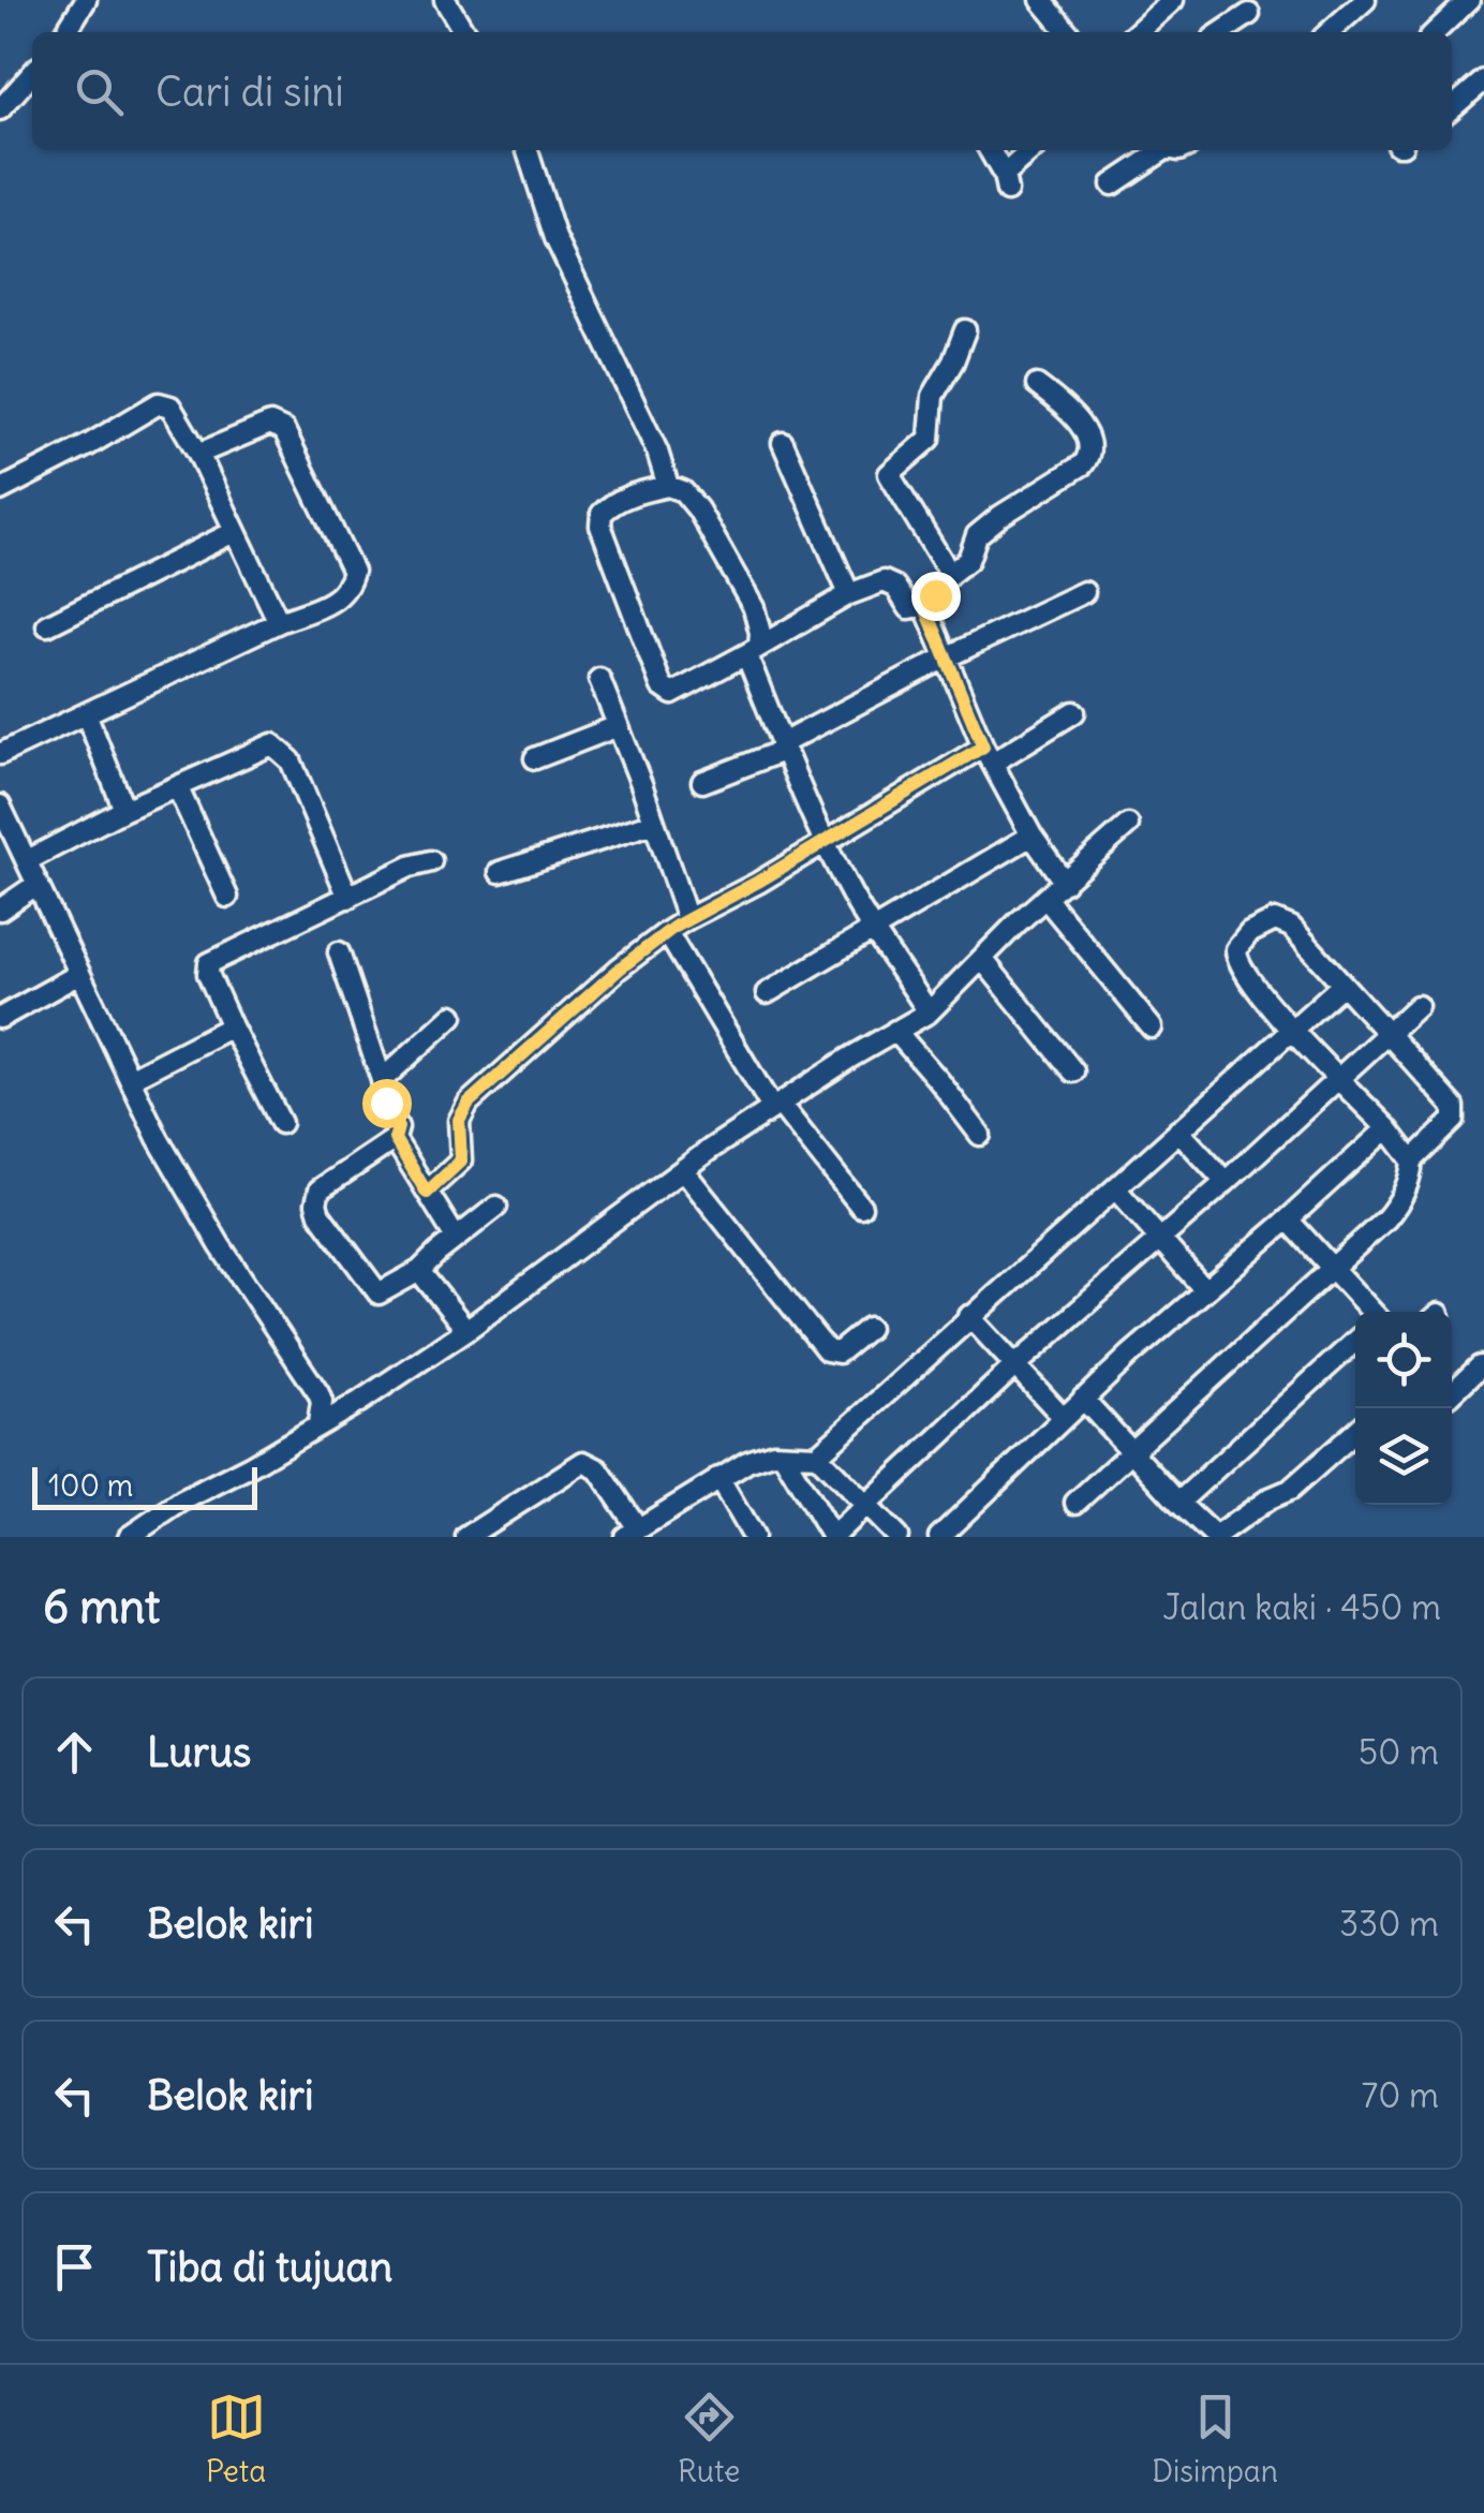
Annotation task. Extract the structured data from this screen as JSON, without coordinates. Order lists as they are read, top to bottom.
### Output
{
  "scale_bar": "100 m",
  "page": {
    "search": "Cari di sini",
    "scale": "100 m",
    "heading": ["6 mnt", "Jalan kaki · 450 m"],
    "list": [
      ["Lurus", "50 m"],
      ["Belok kiri", "330 m"],
      ["Belok kiri", "70 m"],
      "Tiba di tujuan"
    ],
    "nav": ["Peta", "Rute", "Disimpan"]
  }
}
